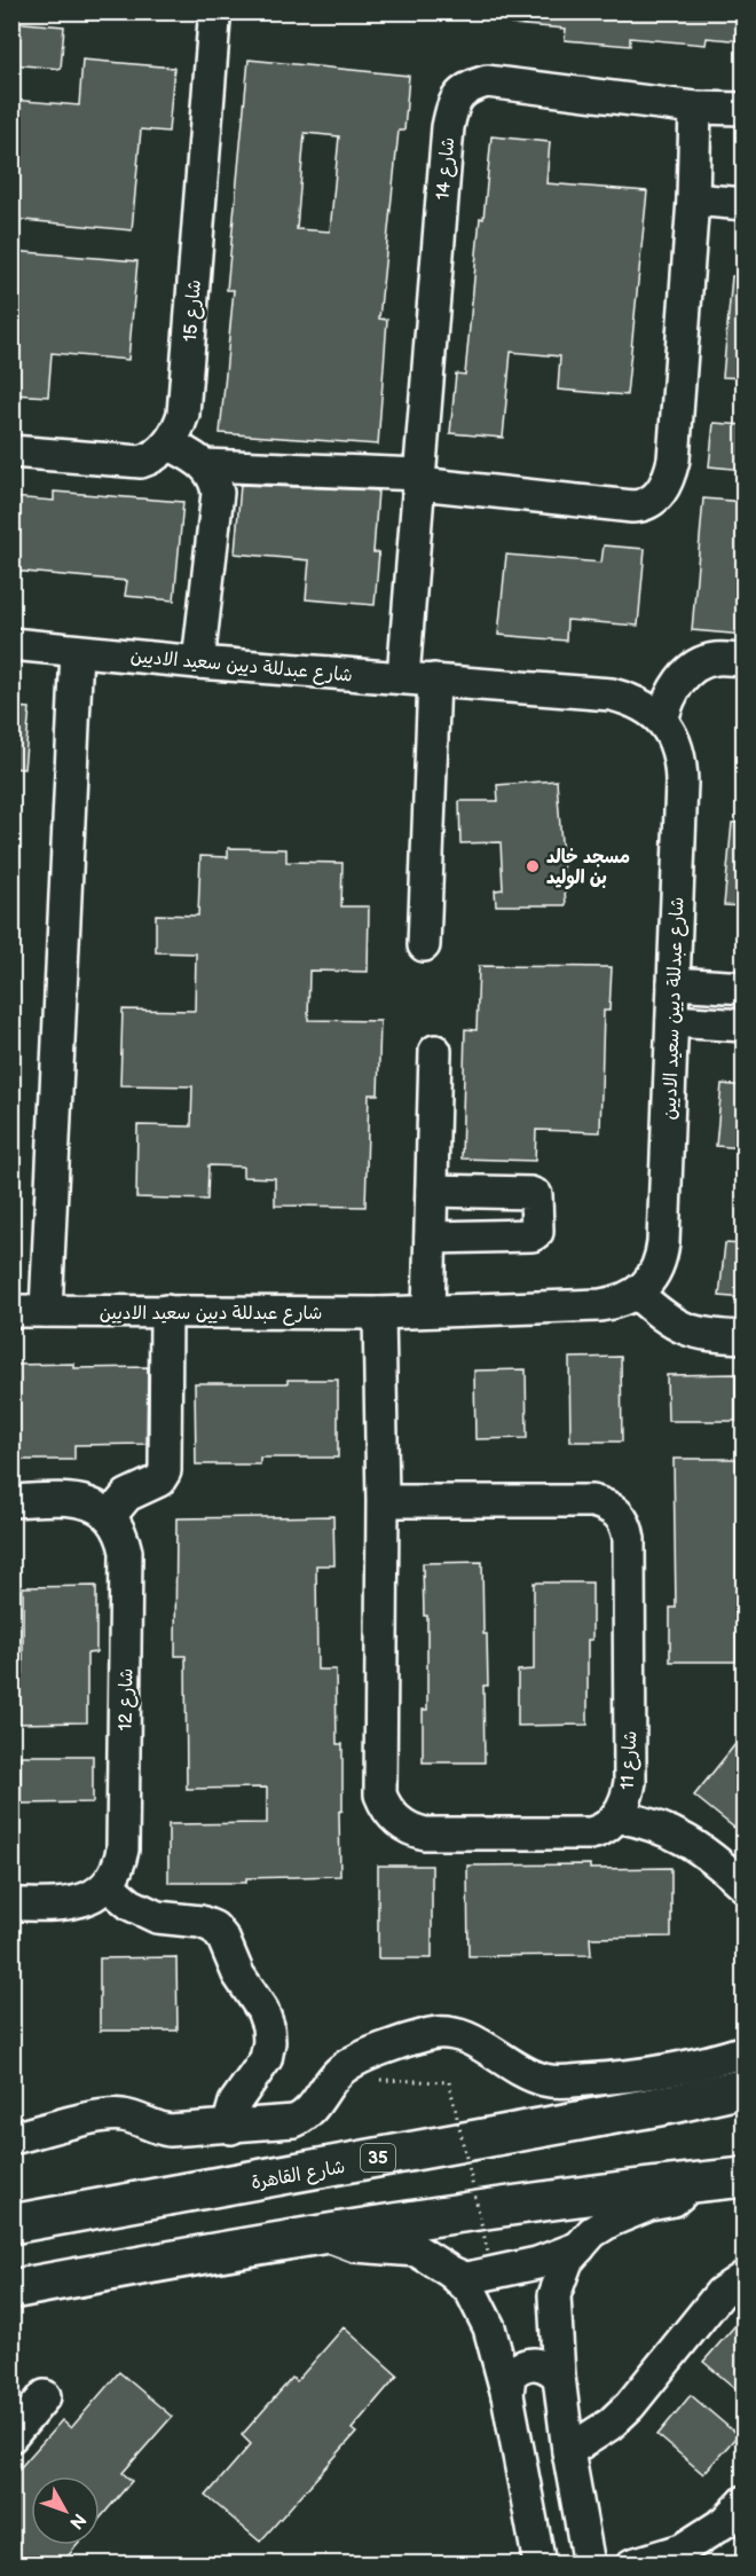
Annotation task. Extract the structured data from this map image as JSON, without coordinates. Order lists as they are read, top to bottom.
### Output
{
  "streets": {
    "main road": ["35", "شارع القاهرة"],
    "street": [
      "شارع 14",
      "شارع 15",
      "شارع عبدللة ديين سعيد الاديين",
      "شارع 12",
      "شارع 11"
    ]
  },
  "crossings": [
    ["شارع 14", "شارع عبدللة ديين سعيد الاديين"],
    ["شارع عبدللة ديين سعيد الاديين", "شارع 11"]
  ],
  "places": ["مسجد خالد بن الوليد"],
  "north": "bottom right"
}
